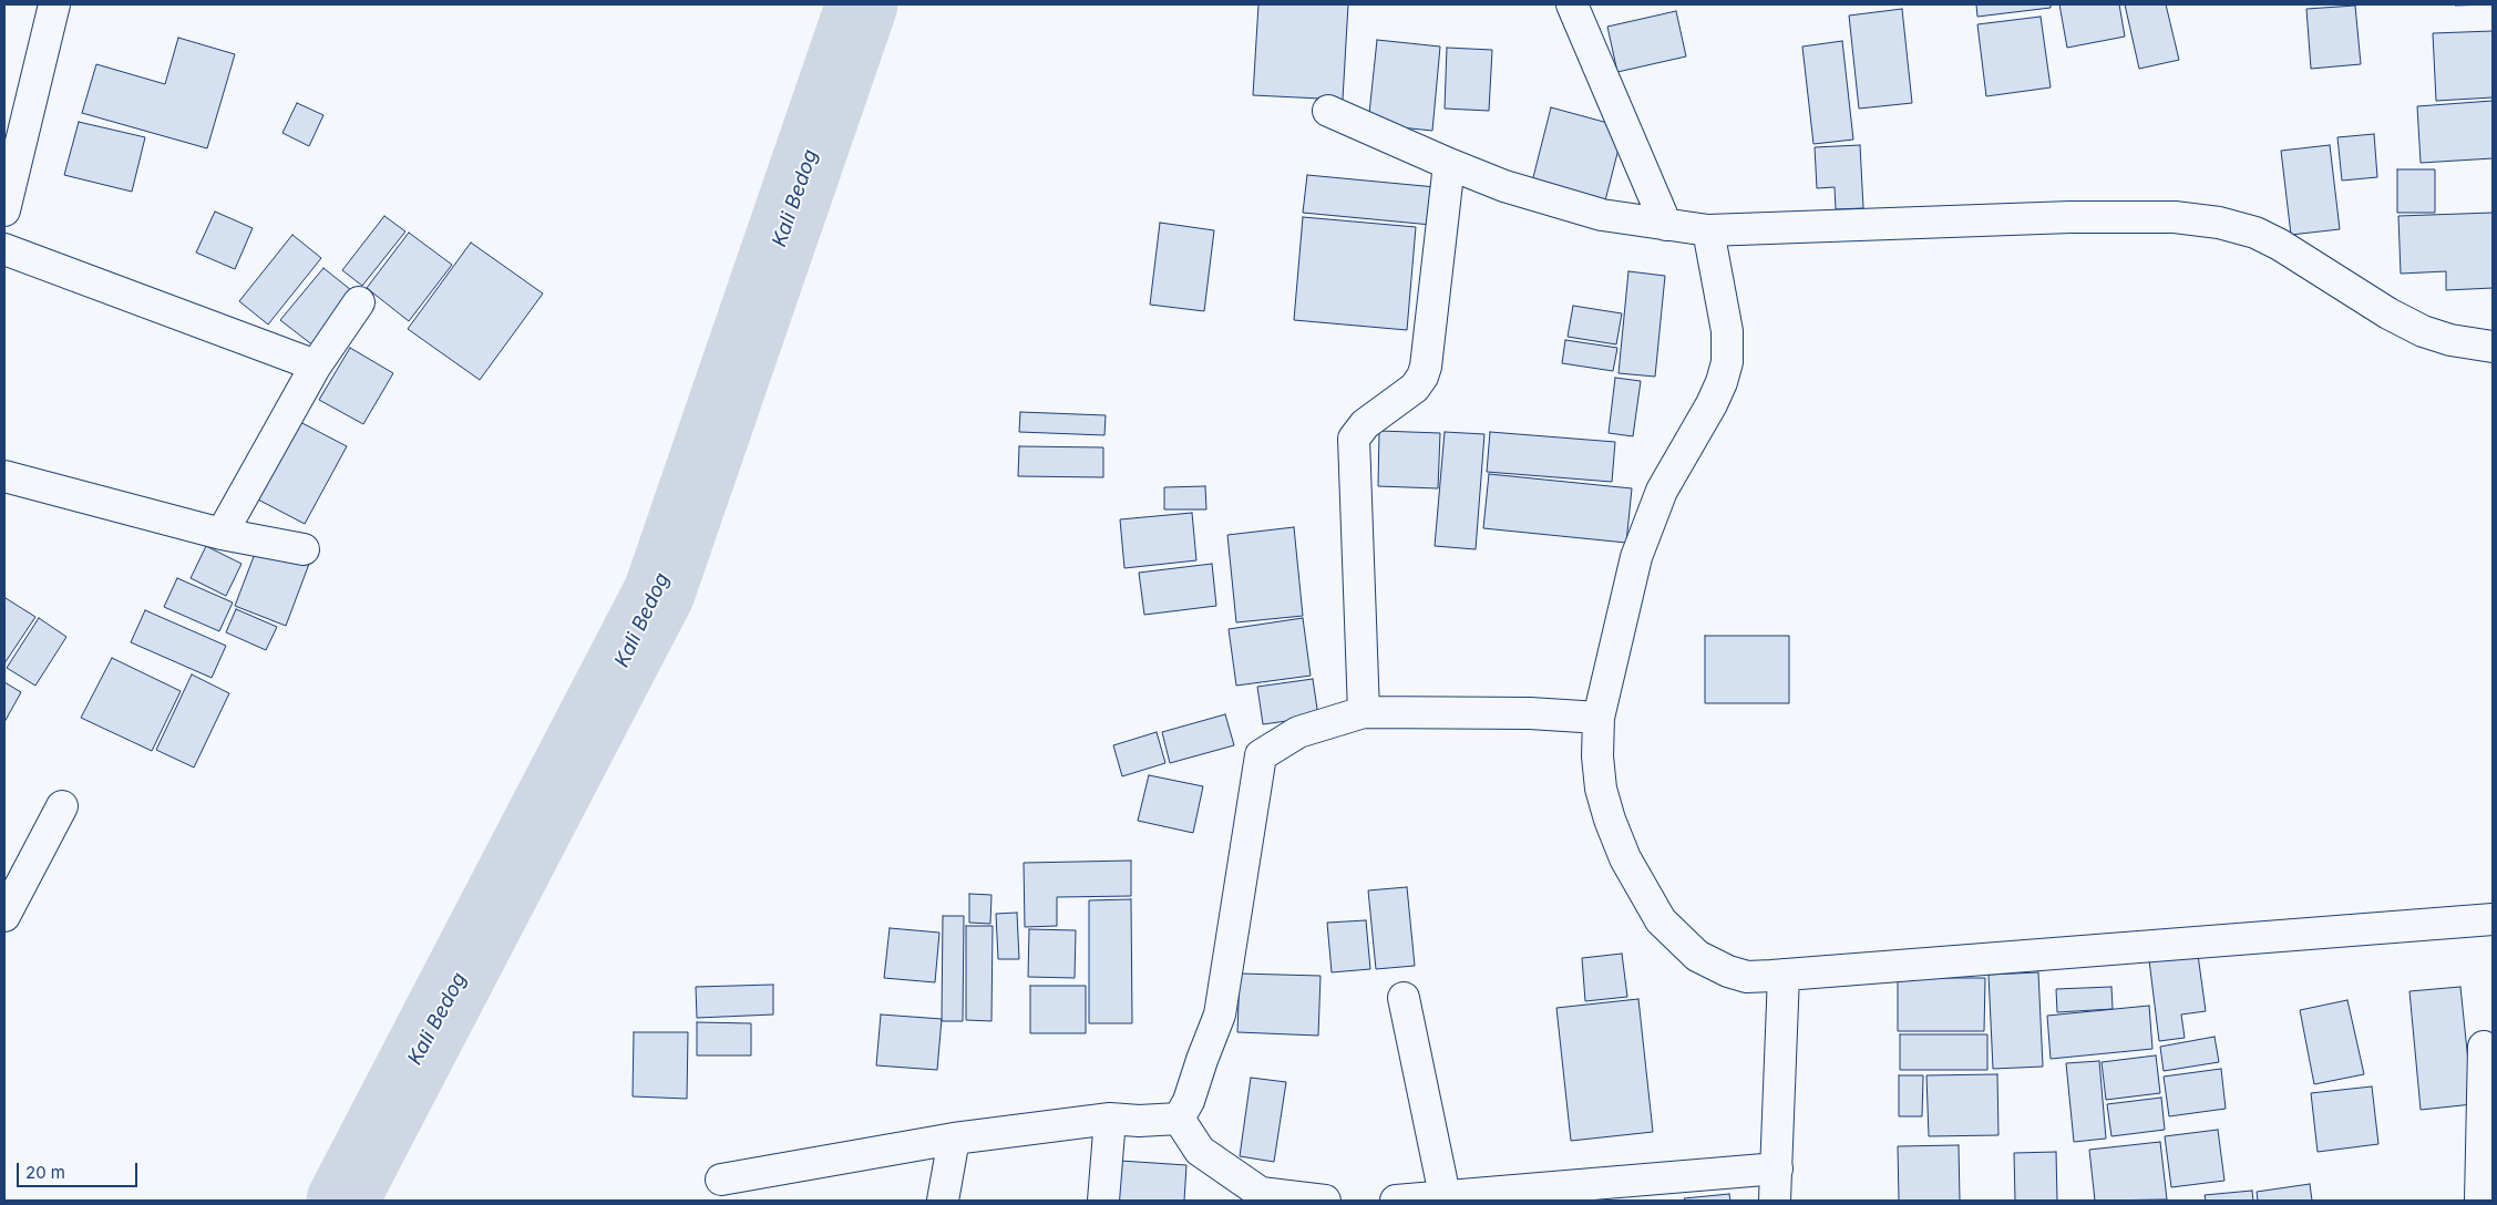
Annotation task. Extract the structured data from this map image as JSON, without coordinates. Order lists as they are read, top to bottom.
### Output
{
  "water": ["Kali Bedog"],
  "scale_bar": "20 m"
}
